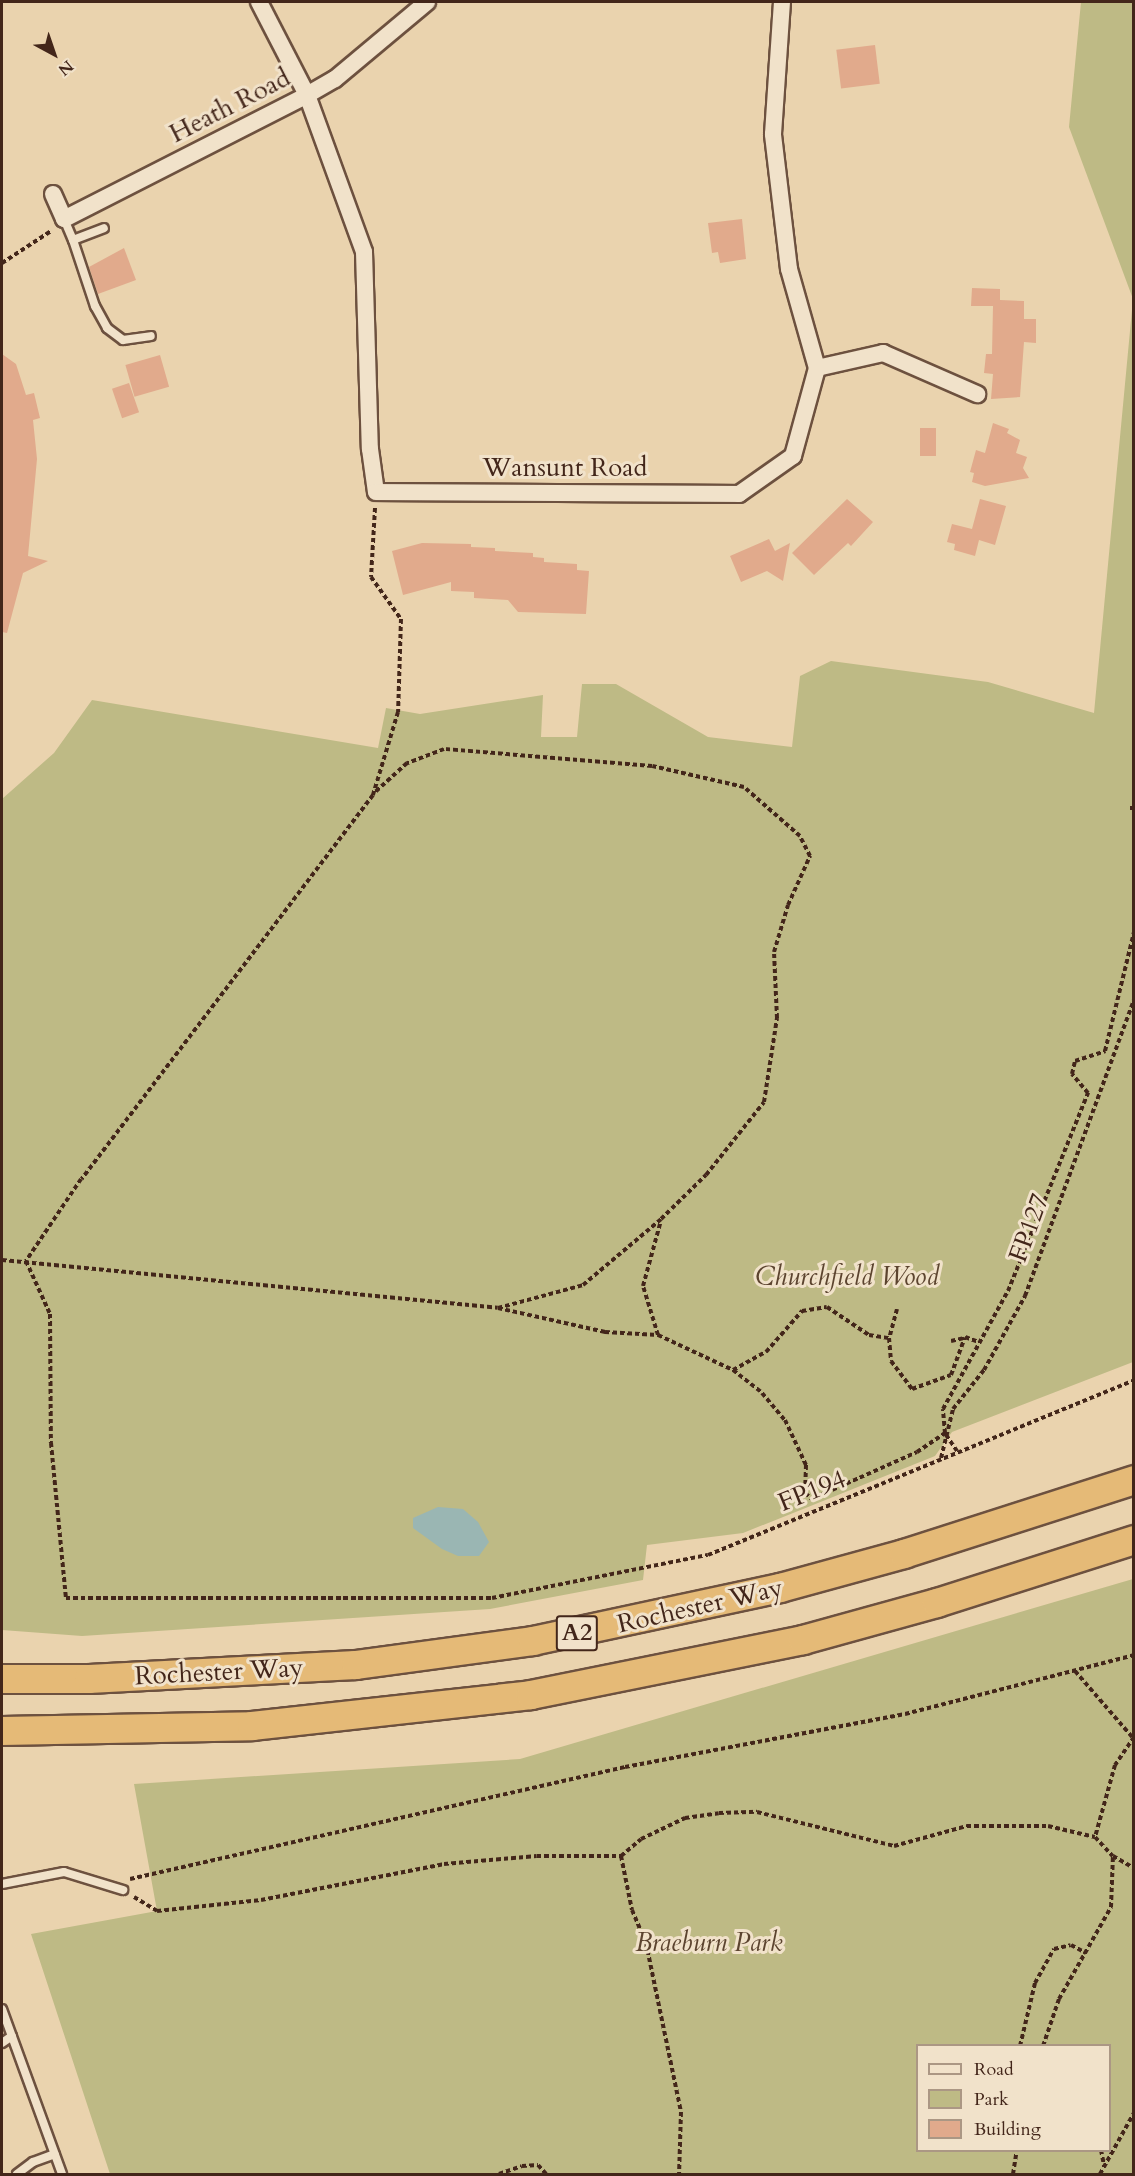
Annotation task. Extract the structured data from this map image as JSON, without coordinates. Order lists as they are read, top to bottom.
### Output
{
  "streets": {
    "highway": ["Rochester Way", "A2"],
    "street": ["Heath Road", "Wansunt Road"],
    "path": ["FP127", "FP194"]
  },
  "crossings": [
    ["FP127", "FP194"]
  ],
  "parks": ["Churchfield Wood", "Braeburn Park"],
  "legend": ["Road", "Park", "Building"],
  "north": "bottom right"
}
